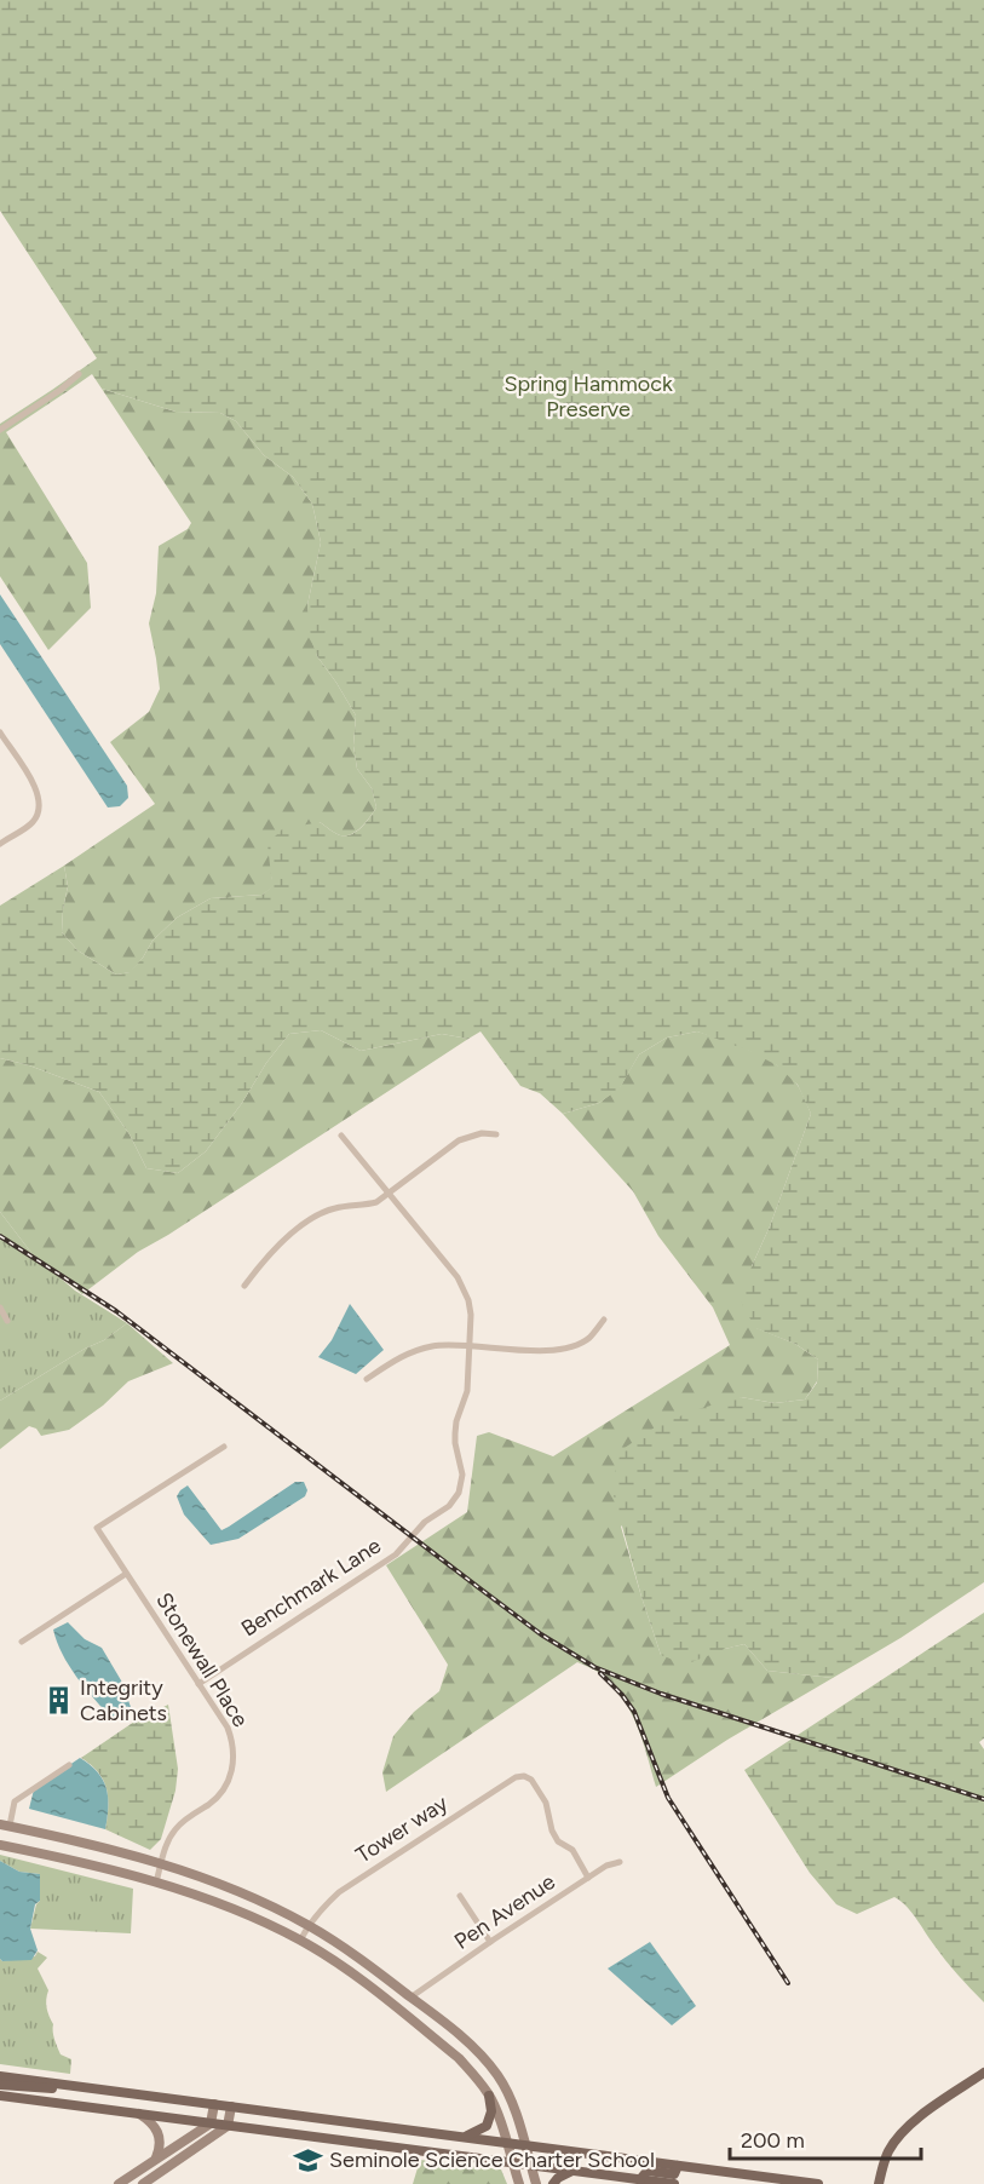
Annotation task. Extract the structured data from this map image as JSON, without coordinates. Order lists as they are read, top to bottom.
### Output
{
  "streets": {
    "street": [
      "Benchmark Lane",
      "Stonewall Place",
      "Tower way",
      "Pen Avenue"
    ]
  },
  "crossings": [
    ["Benchmark Lane", "Stonewall Place"],
    ["Tower way", "Pen Avenue"]
  ],
  "parks": ["Spring Hammock Preserve"],
  "places": {
    "building": ["Integrity Cabinets"],
    "school or university": ["Seminole Science Charter School"]
  },
  "scale_bar": "200 m"
}
